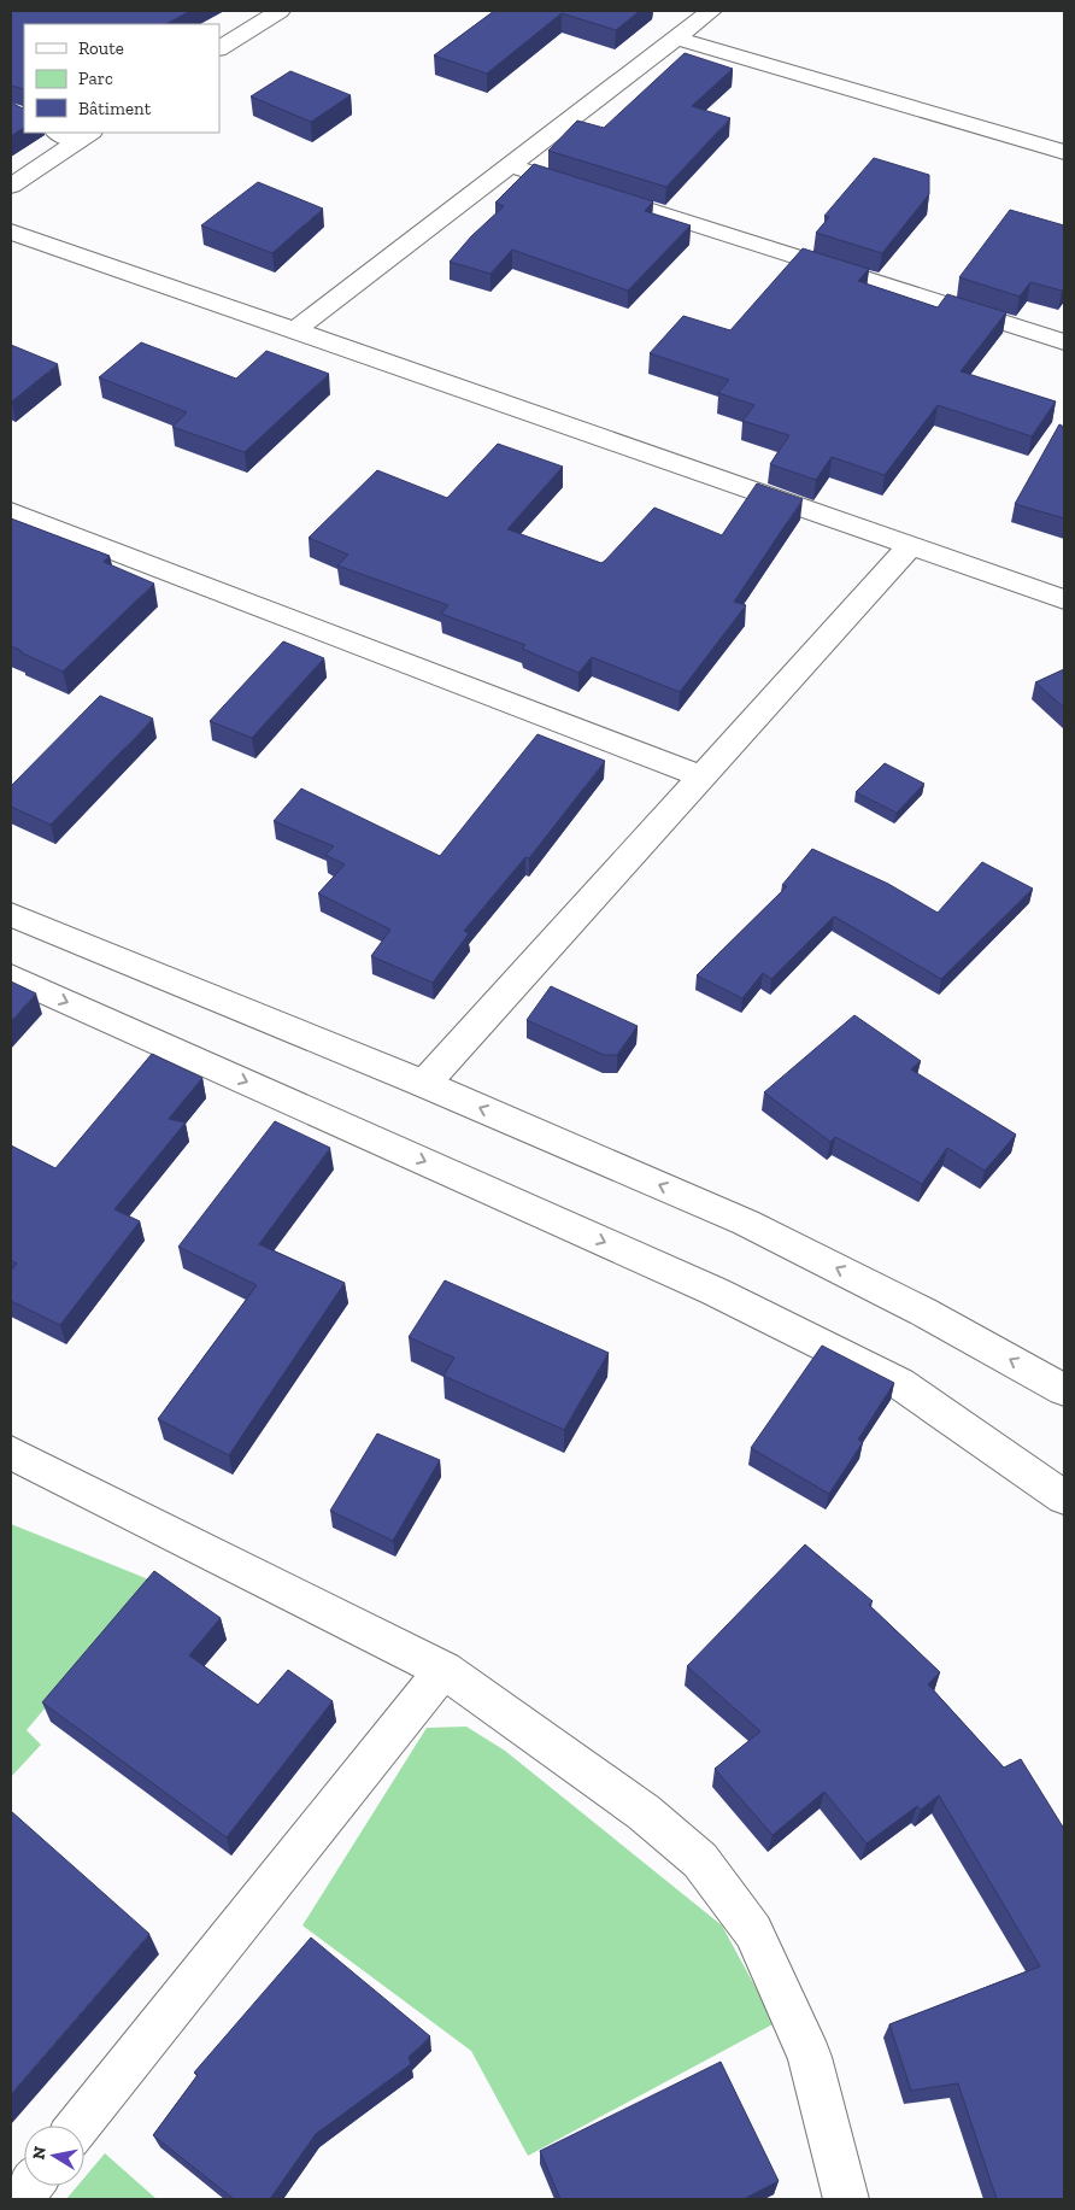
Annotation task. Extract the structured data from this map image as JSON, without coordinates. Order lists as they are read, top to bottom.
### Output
{
  "legend": ["Route", "Parc", "Bâtiment"],
  "north": "left"
}
